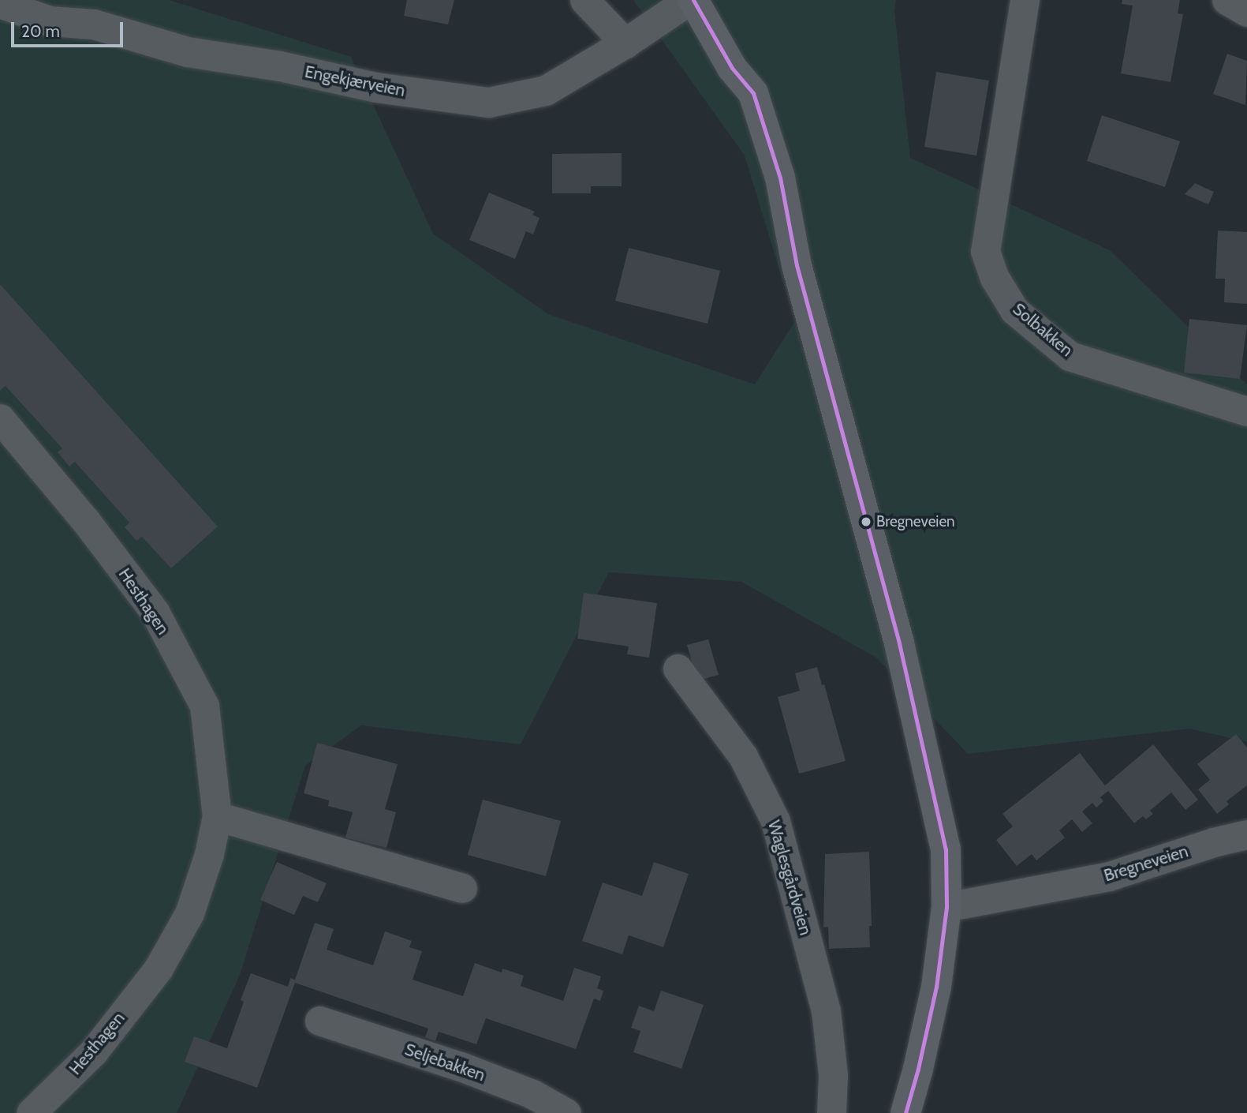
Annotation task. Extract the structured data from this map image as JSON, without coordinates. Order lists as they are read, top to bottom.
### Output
{
  "streets": {
    "street": [
      "Engekjærveien",
      "Solbakken",
      "Hesthagen",
      "Bregneveien",
      "Waglesgårdveien",
      "Seljebakken"
    ]
  },
  "places": ["Bregneveien"],
  "scale_bar": "20 m"
}
